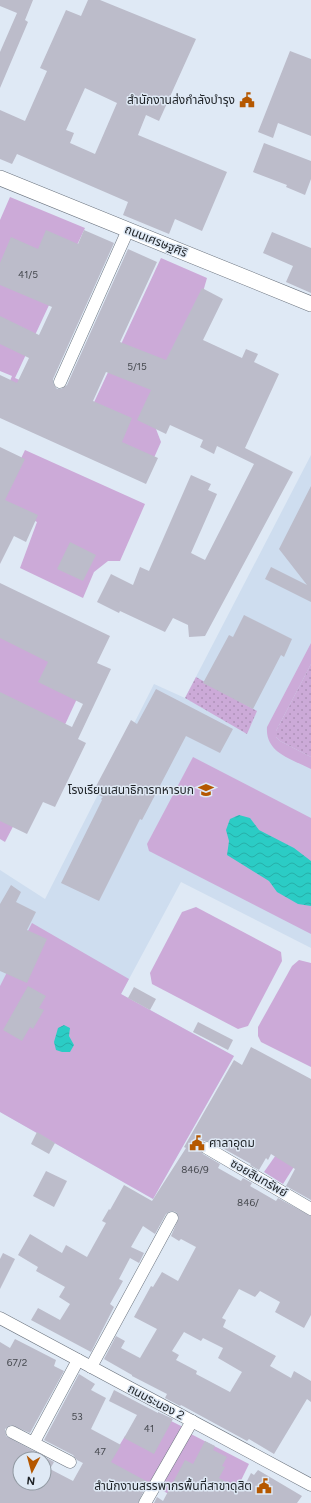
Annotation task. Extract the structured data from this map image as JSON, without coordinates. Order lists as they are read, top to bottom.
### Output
{
  "streets": {
    "street": ["ถนนเศรษฐศิริ", "ซอยสินทรัพย์", "ถนนระนอง 2"]
  },
  "places": {
    "public building": ["สํานักงานส่งกําลังบํารุง", "ศาลาอุดม", "สำนักงานสรรพากรพื้นที่สาขาดุสิต"],
    "school or university": ["โรงเรียนเสนาธิการทหารบก"]
  },
  "house_numbers": [
    "41/5",
    "5/15",
    "846/9",
    "846/",
    "67/2",
    "53",
    "41",
    "47"
  ],
  "north": "bottom"
}
